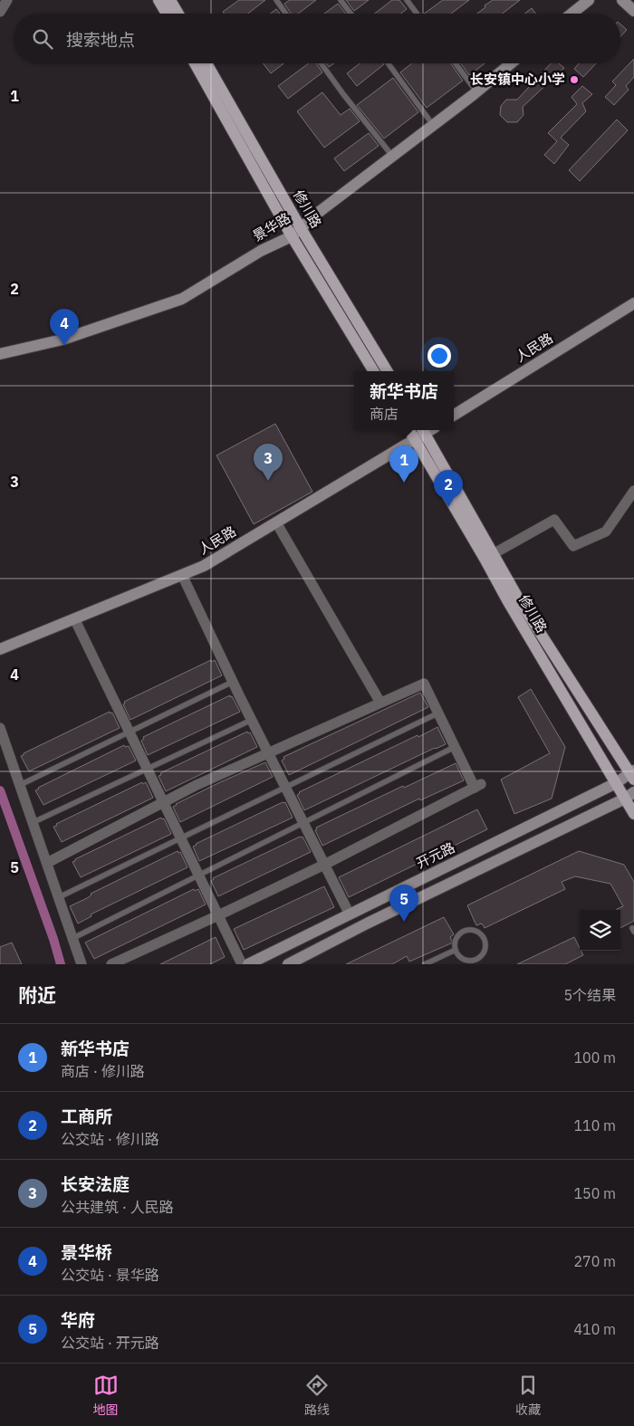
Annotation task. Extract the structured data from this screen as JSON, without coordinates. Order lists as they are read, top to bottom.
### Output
{
  "streets": {
    "main road": ["修川路"],
    "street": ["景华路", "人民路", "开元路"]
  },
  "crossings": [
    ["修川路", "景华路"],
    ["修川路", "人民路"],
    ["修川路", "开元路"]
  ],
  "places": ["长安镇中心小学"],
  "page": {
    "search": "搜索地点",
    "pins": [
      "4",
      "3",
      "1",
      "2",
      "5"
    ],
    "popup": ["新华书店", "商店"],
    "heading": ["附近", "5个结果"],
    "list": [
      {
        "mark": "1",
        "name": "新华书店",
        "note": "商店 · 修川路",
        "value": "100 m"
      },
      {
        "mark": "2",
        "name": "工商所",
        "note": "公交站 · 修川路",
        "value": "110 m"
      },
      {
        "mark": "3",
        "name": "长安法庭",
        "note": "公共建筑 · 人民路",
        "value": "150 m"
      },
      {
        "mark": "4",
        "name": "景华桥",
        "note": "公交站 · 景华路",
        "value": "270 m"
      },
      {
        "mark": "5",
        "name": "华府",
        "note": "公交站 · 开元路",
        "value": "410 m"
      }
    ],
    "nav": ["地图", "路线", "收藏"]
  },
  "grid": {
    "rows": [
      "1",
      "2",
      "3",
      "4",
      "5"
    ]
  }
}
